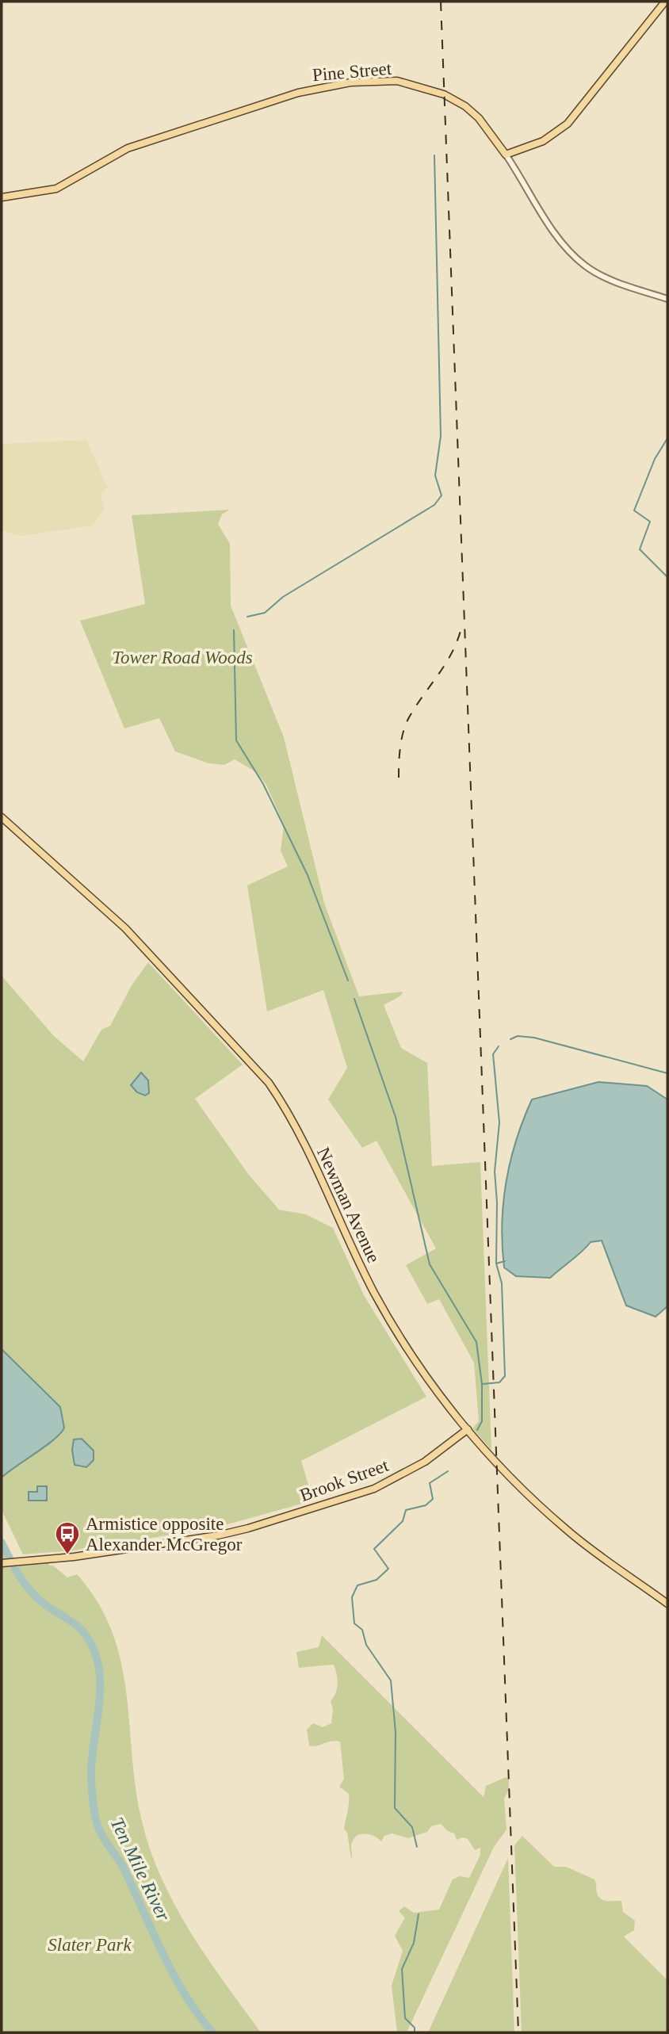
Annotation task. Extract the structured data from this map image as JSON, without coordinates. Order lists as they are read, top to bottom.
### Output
{
  "streets": {
    "main road": ["Pine Street", "Newman Avenue", "Brook Street"]
  },
  "crossings": [
    ["Newman Avenue", "Brook Street"]
  ],
  "water": ["Ten Mile River"],
  "parks": ["Tower Road Woods", "Slater Park"],
  "places": {
    "bus stop": ["Armistice opposite Alexander McGregor"]
  }
}
